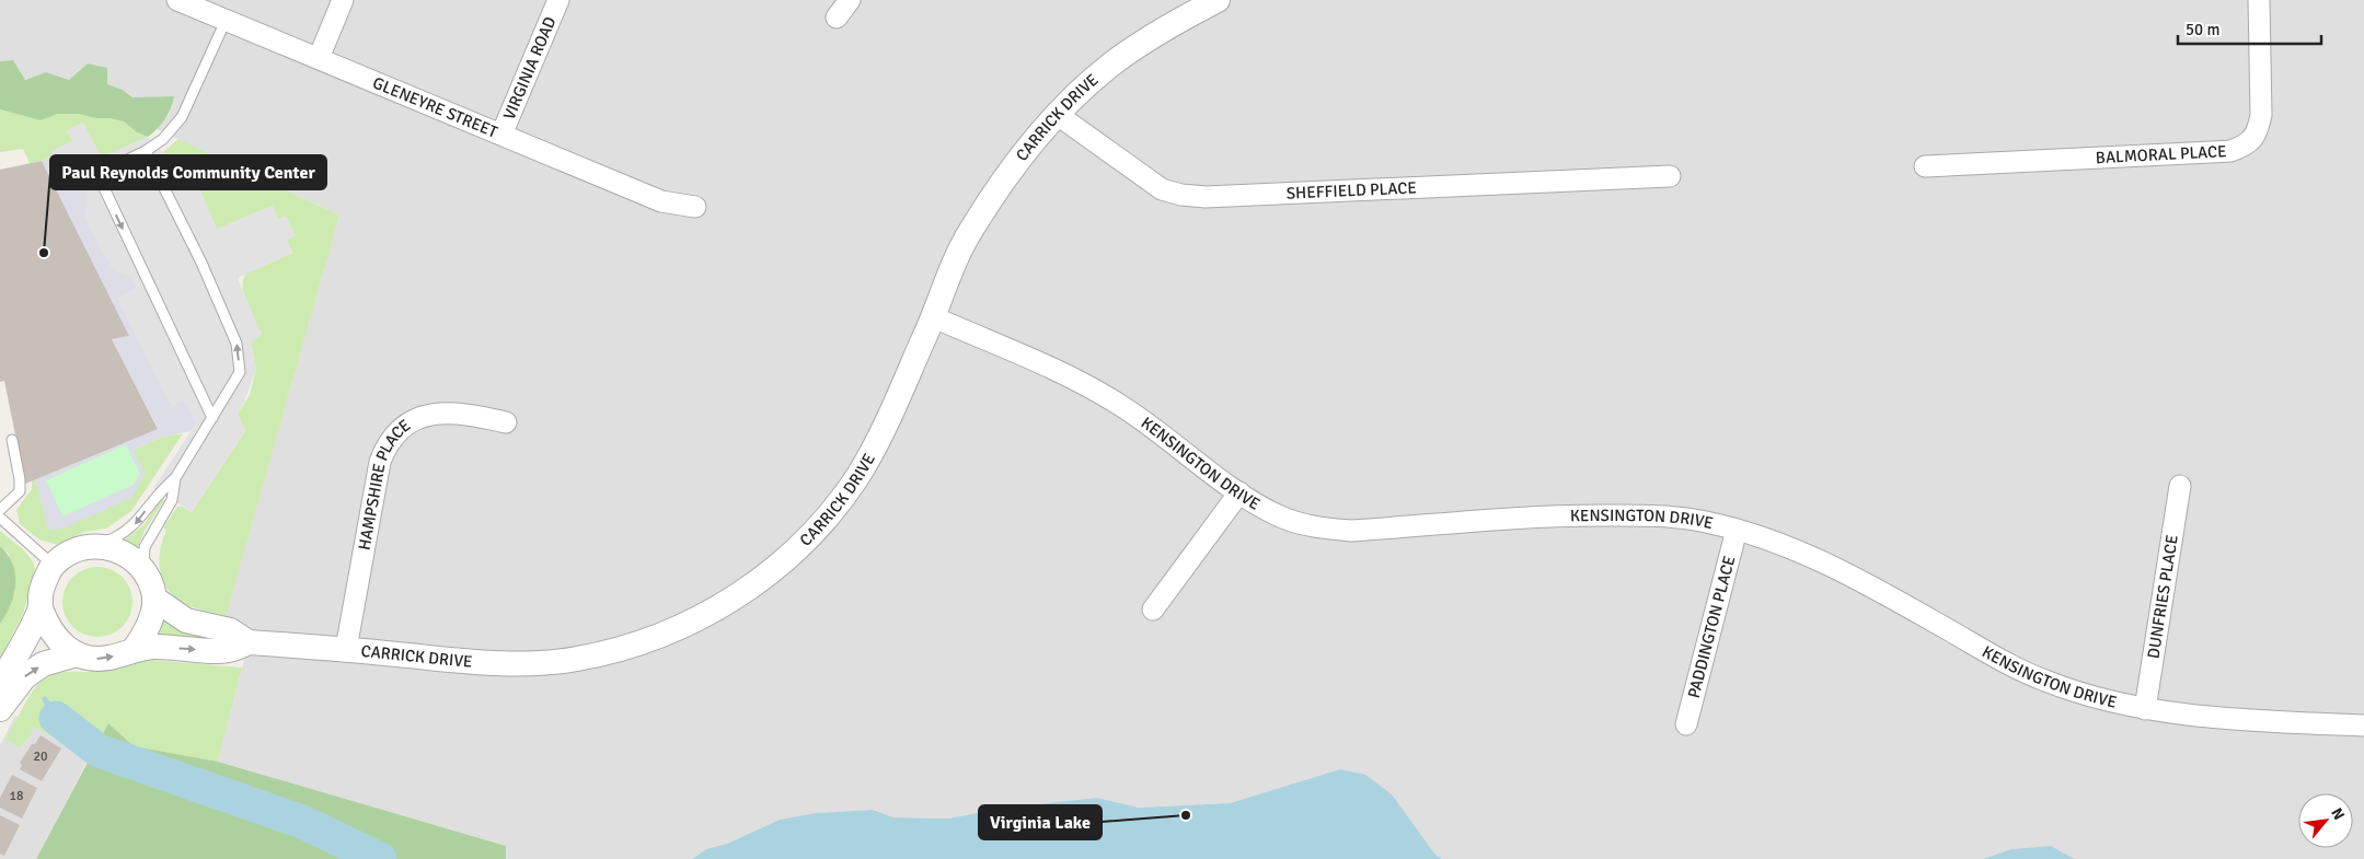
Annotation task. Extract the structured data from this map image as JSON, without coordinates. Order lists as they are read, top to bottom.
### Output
{
  "streets": {
    "street": [
      "VIRGINIA ROAD",
      "GLENEYRE STREET",
      "CARRICK DRIVE",
      "BALMORAL PLACE",
      "SHEFFIELD PLACE",
      "KENSINGTON DRIVE",
      "HAMPSHIRE PLACE",
      "DUNFRIES PLACE",
      "PADDINGTON PLACE"
    ]
  },
  "crossings": [
    ["VIRGINIA ROAD", "GLENEYRE STREET"],
    ["CARRICK DRIVE", "SHEFFIELD PLACE"],
    ["CARRICK DRIVE", "KENSINGTON DRIVE"],
    ["CARRICK DRIVE", "HAMPSHIRE PLACE"],
    ["KENSINGTON DRIVE", "DUNFRIES PLACE"],
    ["KENSINGTON DRIVE", "PADDINGTON PLACE"]
  ],
  "places": ["Paul Reynolds Community Center", "Virginia Lake"],
  "house_numbers": ["20", "18"],
  "scale_bar": "50 m",
  "north": "top right"
}
